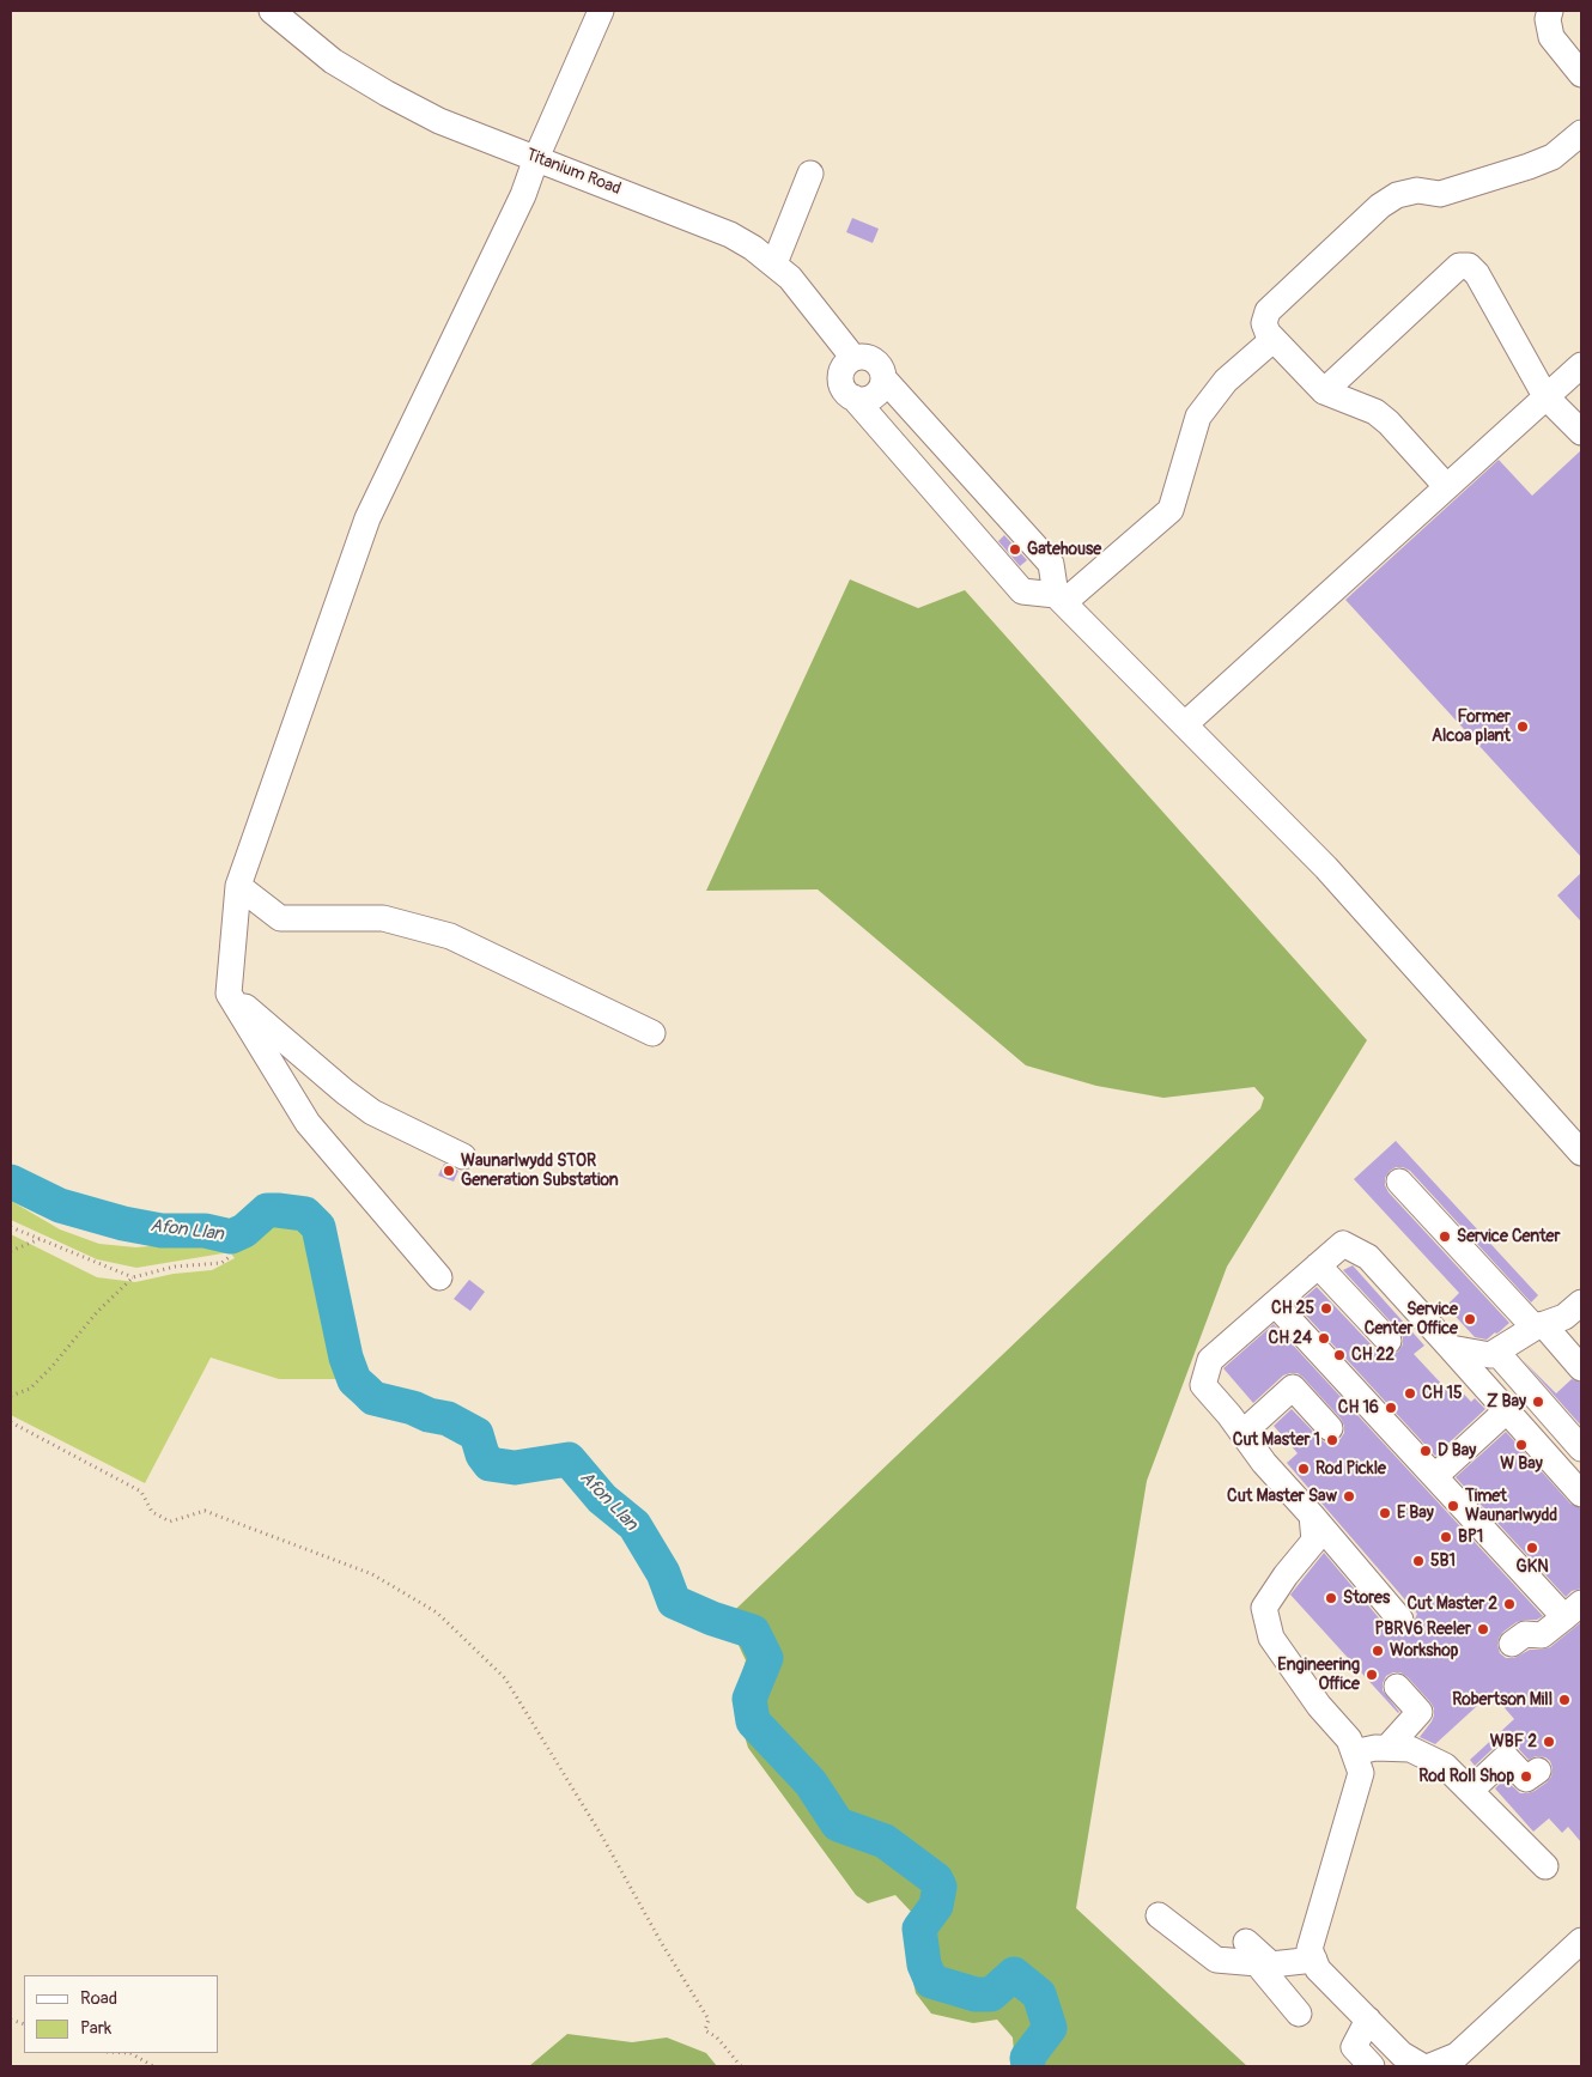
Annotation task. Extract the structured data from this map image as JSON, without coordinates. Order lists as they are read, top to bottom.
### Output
{
  "streets": {
    "street": ["Titanium Road"]
  },
  "water": ["Afon Llan"],
  "places": [
    "Gatehouse",
    "Former Alcoa plant",
    "Waunarlwydd STOR Generation Substation",
    "Service Center",
    "CH 25",
    "Service Center Office",
    "CH 24",
    "CH 22",
    "CH 15",
    "Z Bay",
    "CH 16",
    "Cut Master 1",
    "W Bay",
    "D Bay",
    "Rod Pickle",
    "Cut Master Saw",
    "Timet Waunarlwydd",
    "E Bay",
    "BP1",
    "GKN",
    "5B1",
    "Stores",
    "Cut Master 2",
    "PBRV6 Reeler",
    "Workshop",
    "Engineering Office",
    "Robertson Mill",
    "WBF 2",
    "Rod Roll Shop"
  ],
  "legend": ["Road", "Park"]
}
